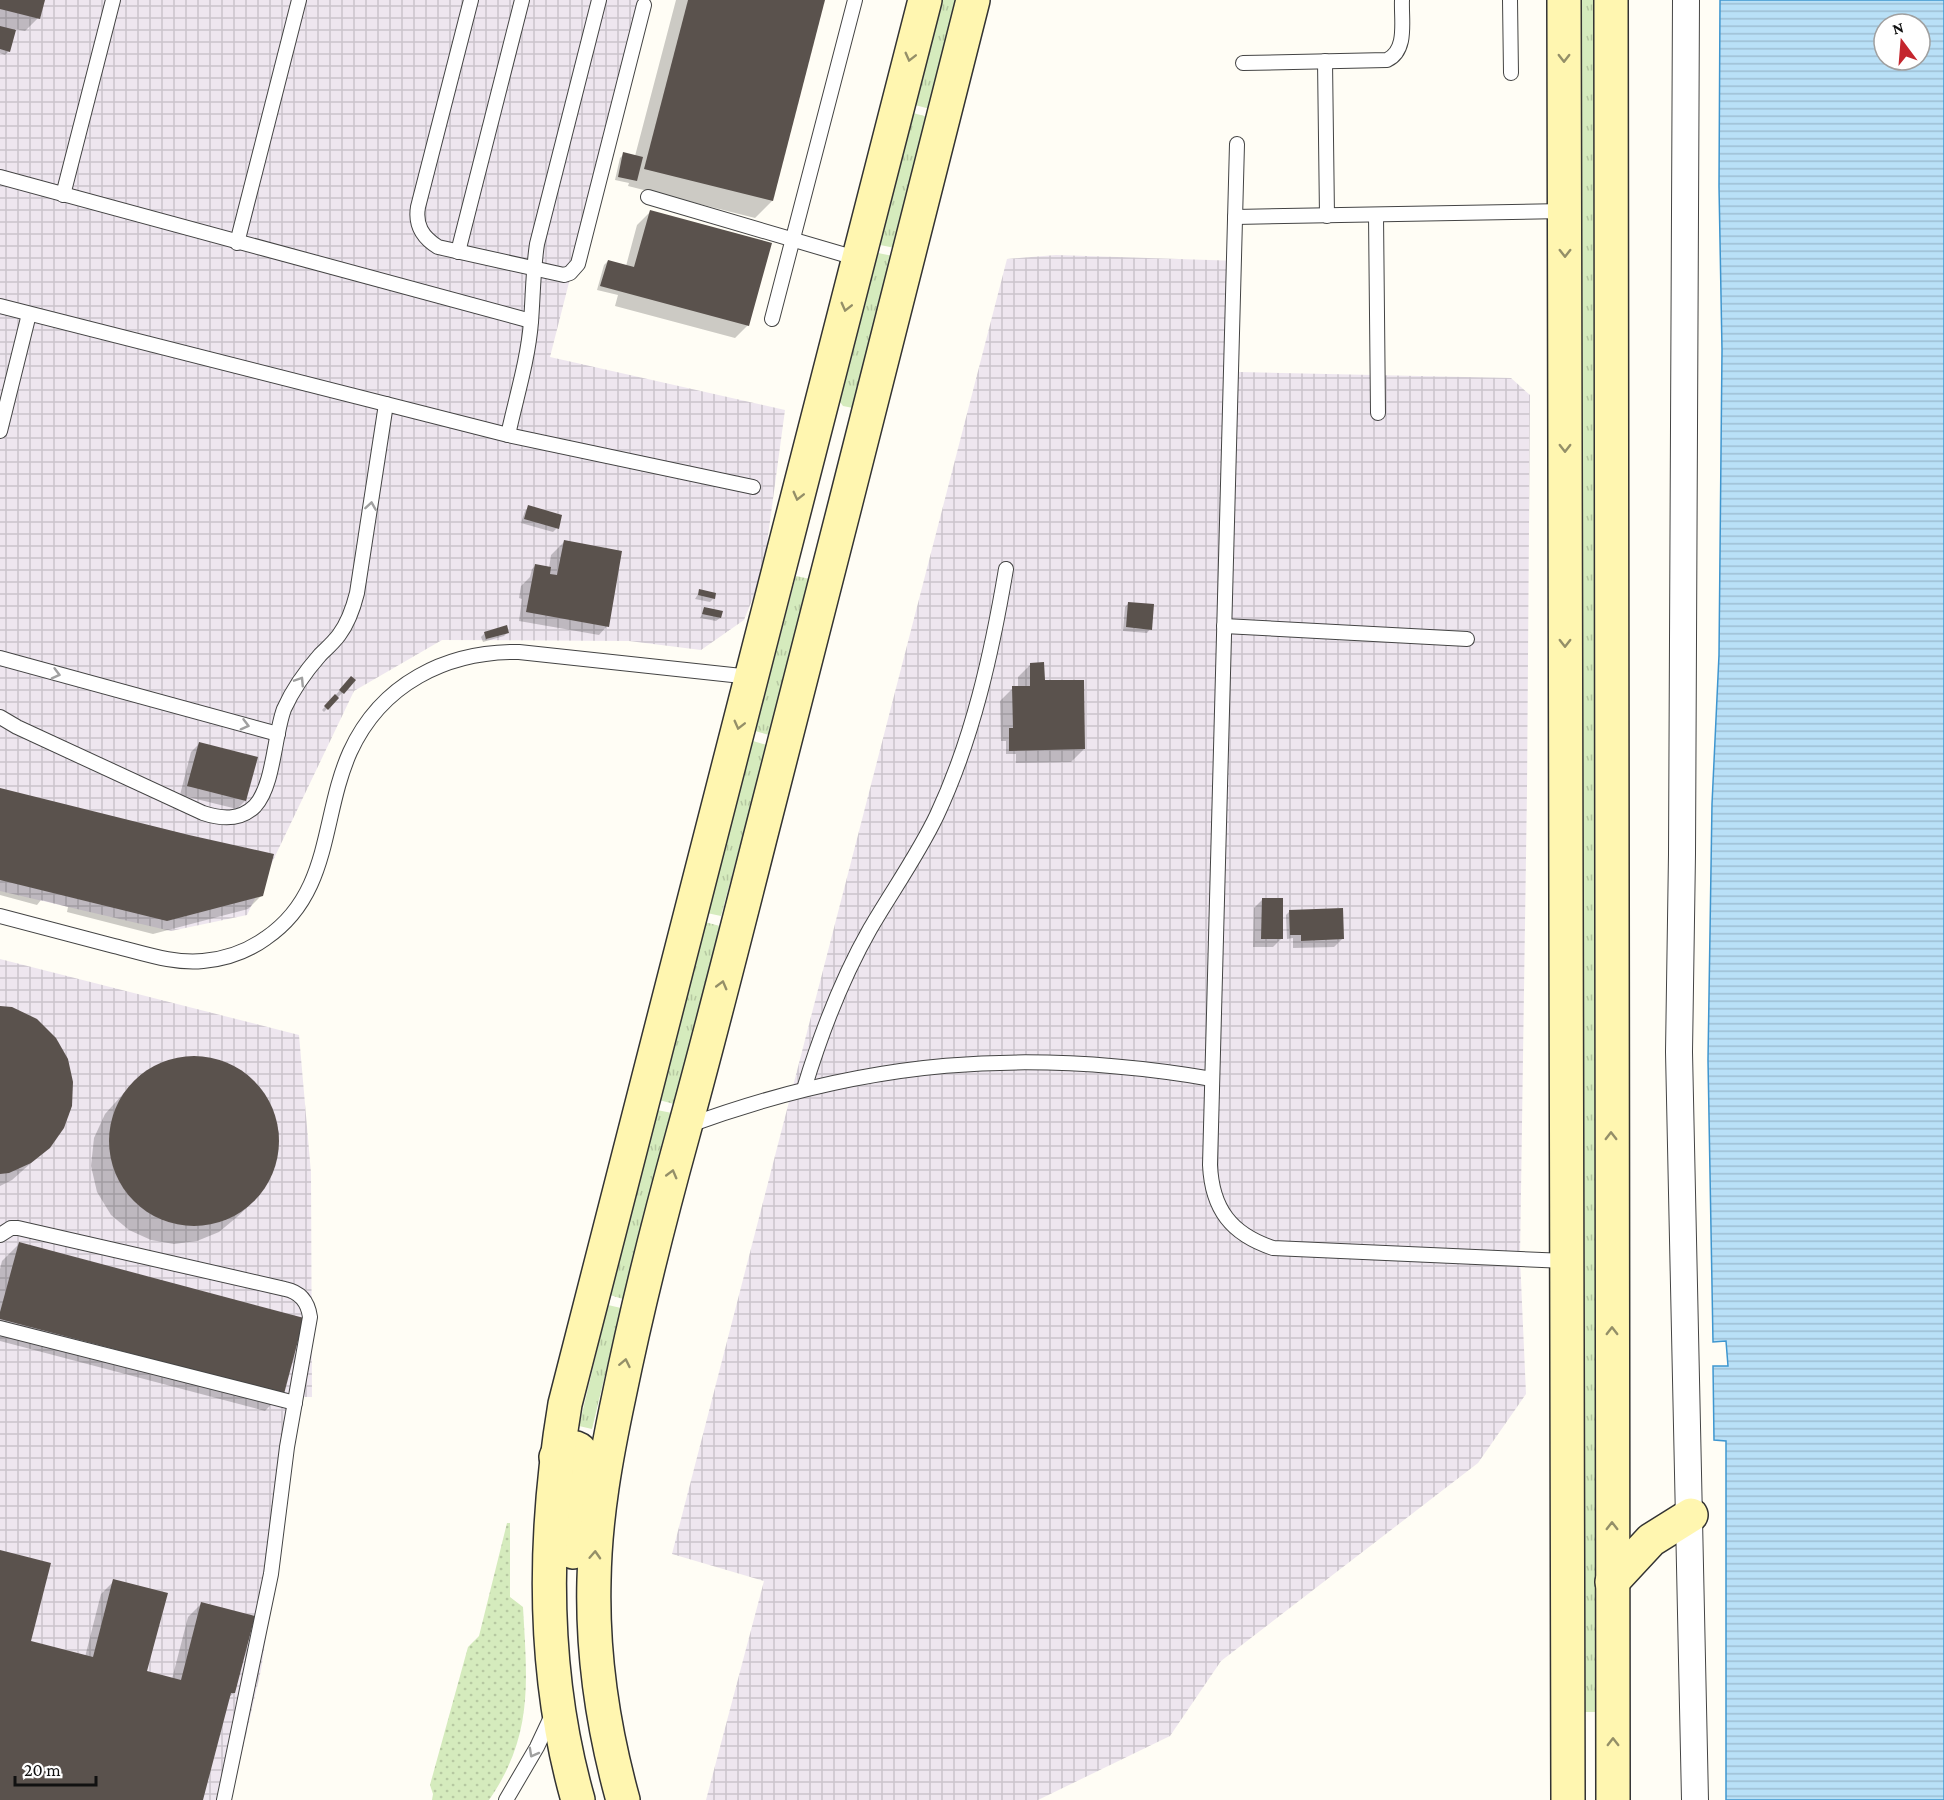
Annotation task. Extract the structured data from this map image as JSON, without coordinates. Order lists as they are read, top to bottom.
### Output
{
  "scale_bar": "20 m",
  "north": "top"
}
